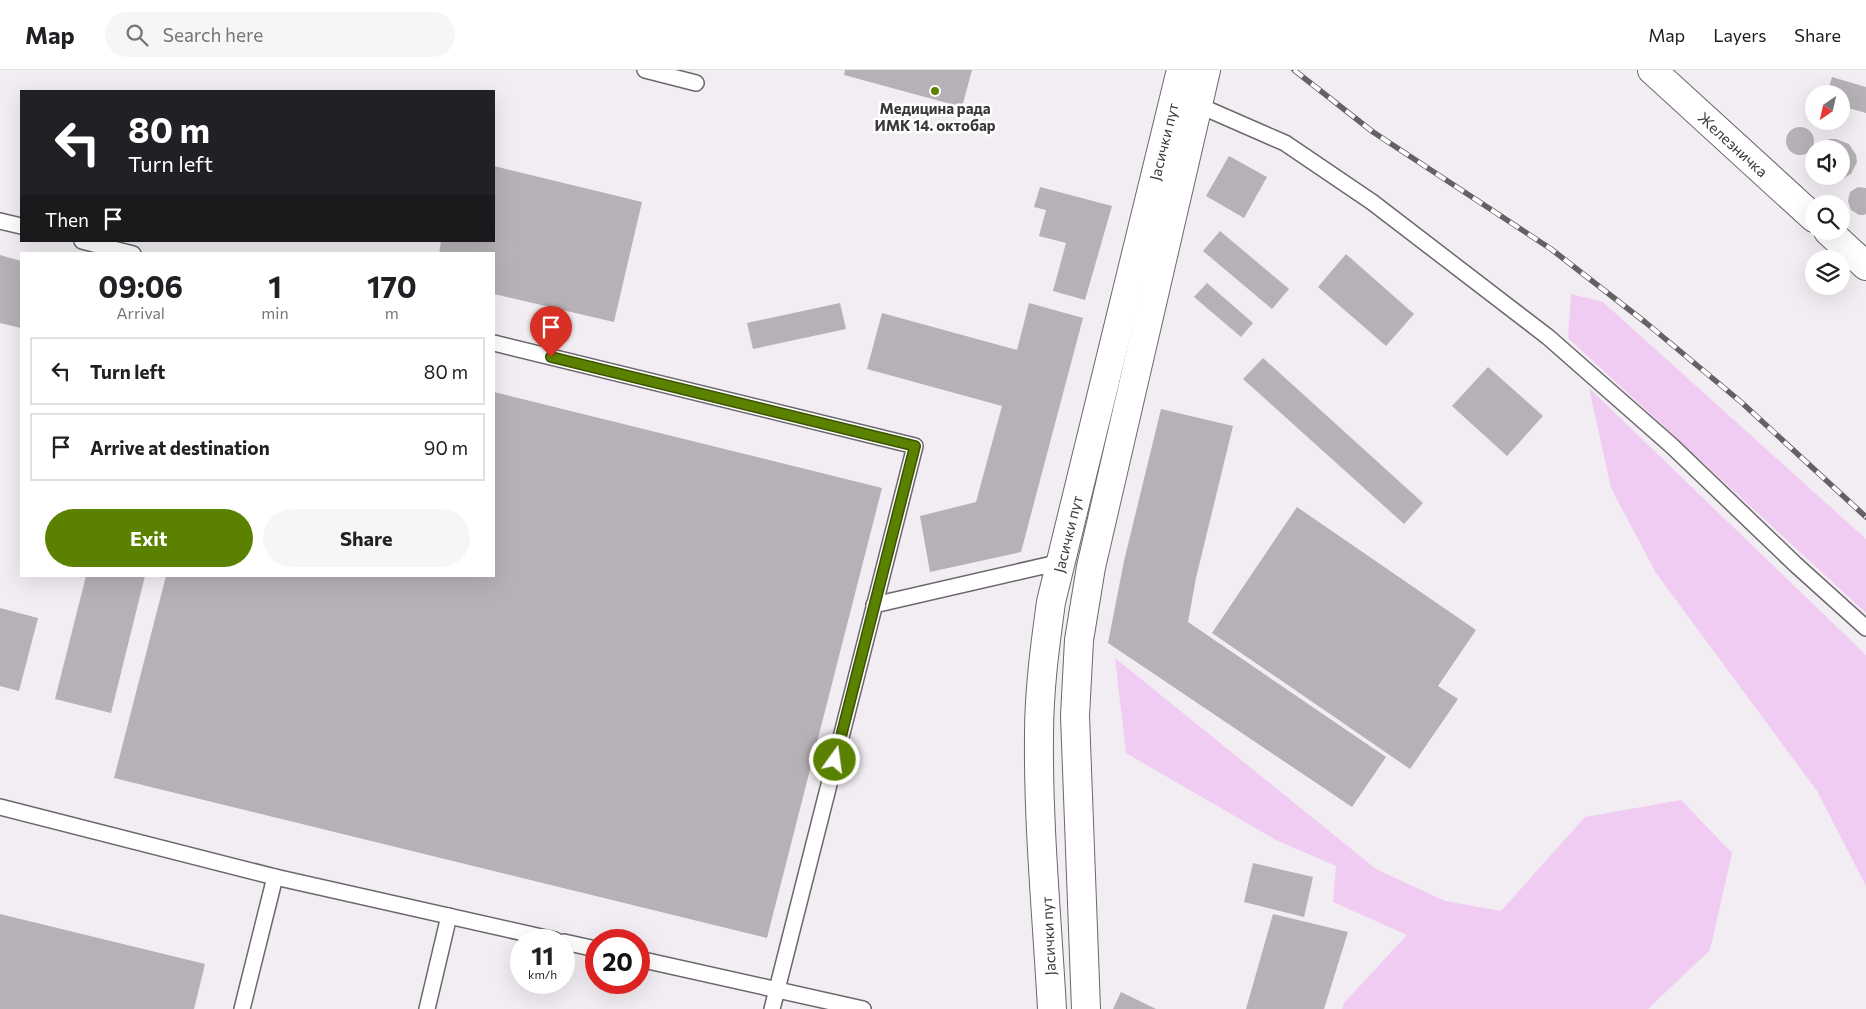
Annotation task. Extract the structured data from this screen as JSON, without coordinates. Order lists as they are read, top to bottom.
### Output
{
  "streets": {
    "main road": ["Јасички пут", "Железничка"]
  },
  "places": ["Медицина рада ИМК 14. октобар"],
  "north": "bottom left",
  "page": {
    "header": "Map",
    "search": "Search here",
    "nav": ["Map", "Layers", "Share"],
    "turn": ["80 m", "Turn left"],
    "then": "Then",
    "eta": [
      "09:06",
      "Arrival",
      "1",
      "min",
      "170",
      "m"
    ],
    "list": [
      {
        "name": "Turn left",
        "value": "80 m"
      },
      {
        "name": "Arrive at destination",
        "value": "90 m"
      }
    ],
    "buttons": ["Exit", "Share"],
    "speed": "11 km/h",
    "limit": "20"
  }
}
